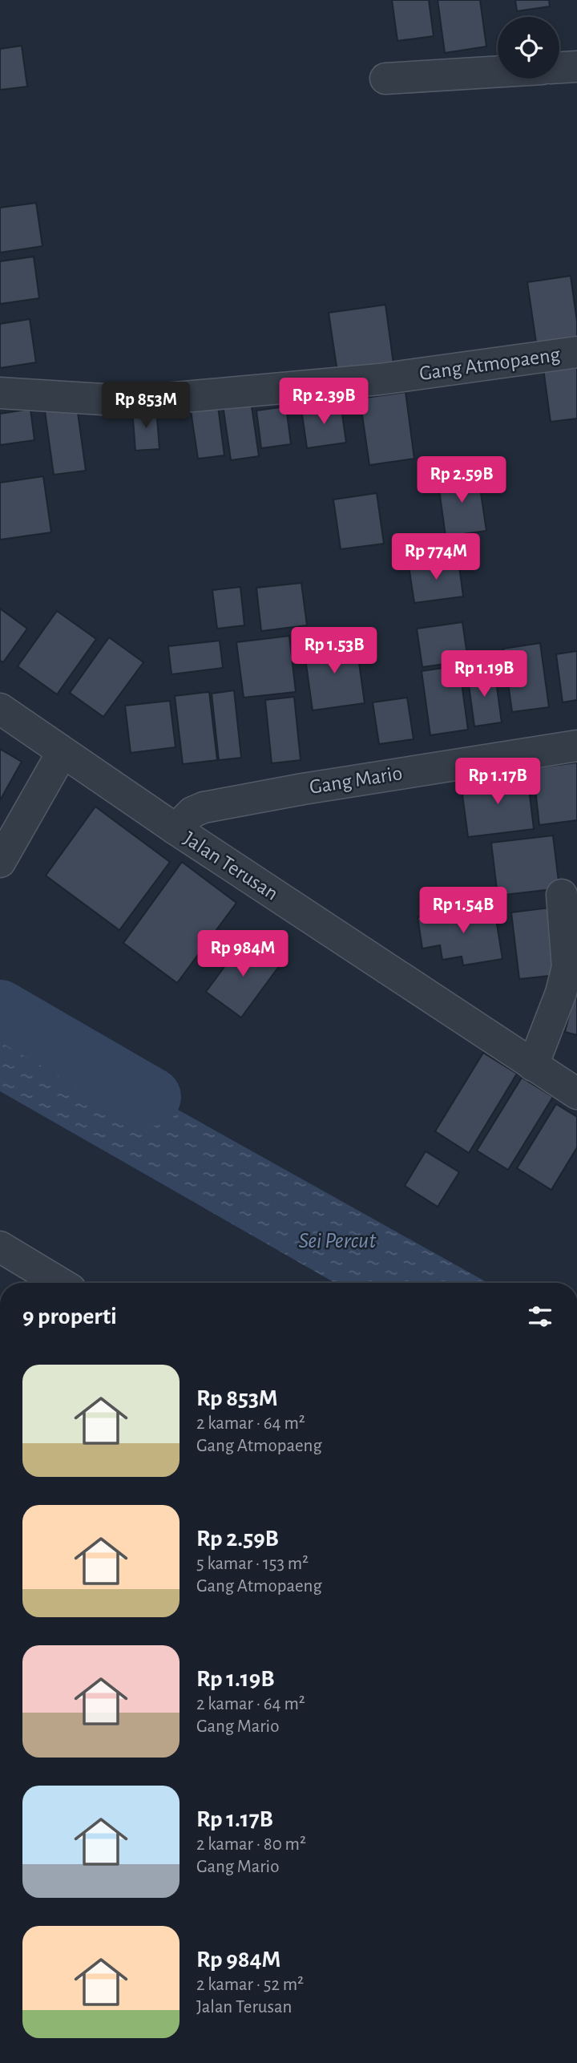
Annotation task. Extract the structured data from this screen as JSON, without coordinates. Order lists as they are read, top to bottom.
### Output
{
  "streets": {
    "street": ["Gang Atmopaeng", "Gang Mario", "Jalan Terusan"]
  },
  "crossings": [
    ["Gang Mario", "Jalan Terusan"]
  ],
  "water": ["Sei Percut"],
  "page": {
    "price": [
      "Rp 2.39B",
      "Rp 853M",
      "Rp 2.59B",
      "Rp 774M",
      "Rp 1.53B",
      "Rp 1.19B",
      "Rp 1.17B",
      "Rp 1.54B",
      "Rp 984M"
    ],
    "heading": "9 properti",
    "list": [
      {
        "name": "Rp 853M",
        "note": "2 kamar · 64 m² · Gang Atmopaeng"
      },
      {
        "name": "Rp 2.59B",
        "note": "5 kamar · 153 m² · Gang Atmopaeng"
      },
      {
        "name": "Rp 1.19B",
        "note": "2 kamar · 64 m² · Gang Mario"
      },
      {
        "name": "Rp 1.17B",
        "note": "2 kamar · 80 m² · Gang Mario"
      },
      {
        "name": "Rp 984M",
        "note": "2 kamar · 52 m² · Jalan Terusan"
      }
    ]
  }
}
